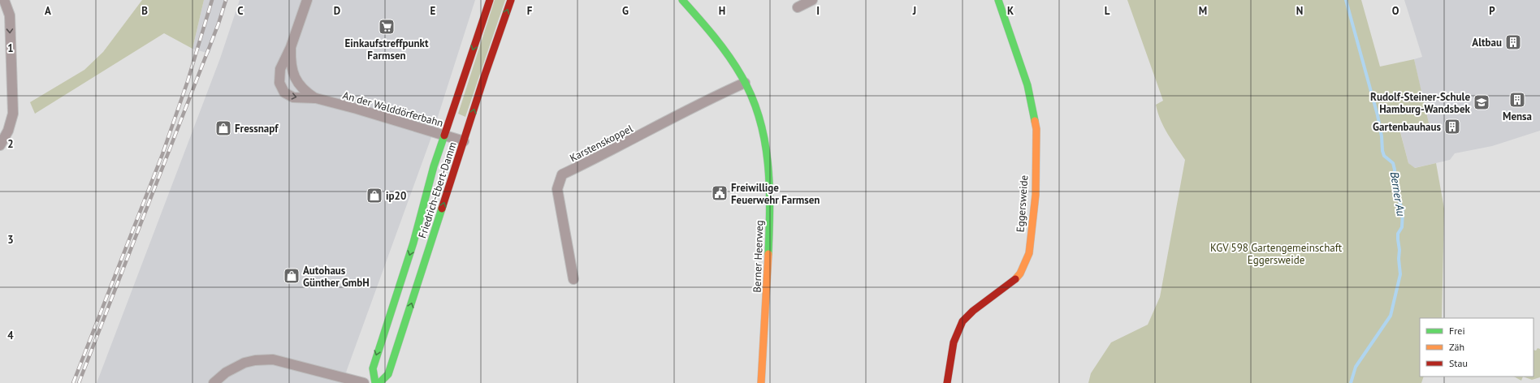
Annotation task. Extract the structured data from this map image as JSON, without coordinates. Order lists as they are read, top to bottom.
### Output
{
  "streets": {
    "street": [
      "An der Walddörferbahn",
      "Karstenskoppel",
      "Friedrich-Ebert-Damm",
      "Eggersweide",
      "Berner Heerweg"
    ]
  },
  "crossings": [
    ["An der Walddörferbahn", "Friedrich-Ebert-Damm"],
    ["Karstenskoppel", "Berner Heerweg"]
  ],
  "water": ["Berner Au"],
  "parks": ["KGV 598 Gartengemeinschaft Eggersweide"],
  "places": {
    "supermarket": ["Einkaufstreffpunkt Farmsen"],
    "building": ["Altbau", "Mensa", "Gartenbauhaus"],
    "school or university": ["Rudolf-Steiner-Schule Hamburg-Wandsbek"],
    "shop": ["Fressnapf", "ip20", "Autohaus Günther GmbH"],
    "public building": ["Freiwillige Feuerwehr Farmsen"]
  },
  "legend": ["Frei", "Zäh", "Stau"],
  "grid": {
    "columns": [
      "A",
      "B",
      "C",
      "D",
      "E",
      "F",
      "G",
      "H",
      "I",
      "J",
      "K",
      "L",
      "M",
      "N",
      "O",
      "P"
    ],
    "rows": [
      "1",
      "2",
      "3",
      "4"
    ]
  }
}
